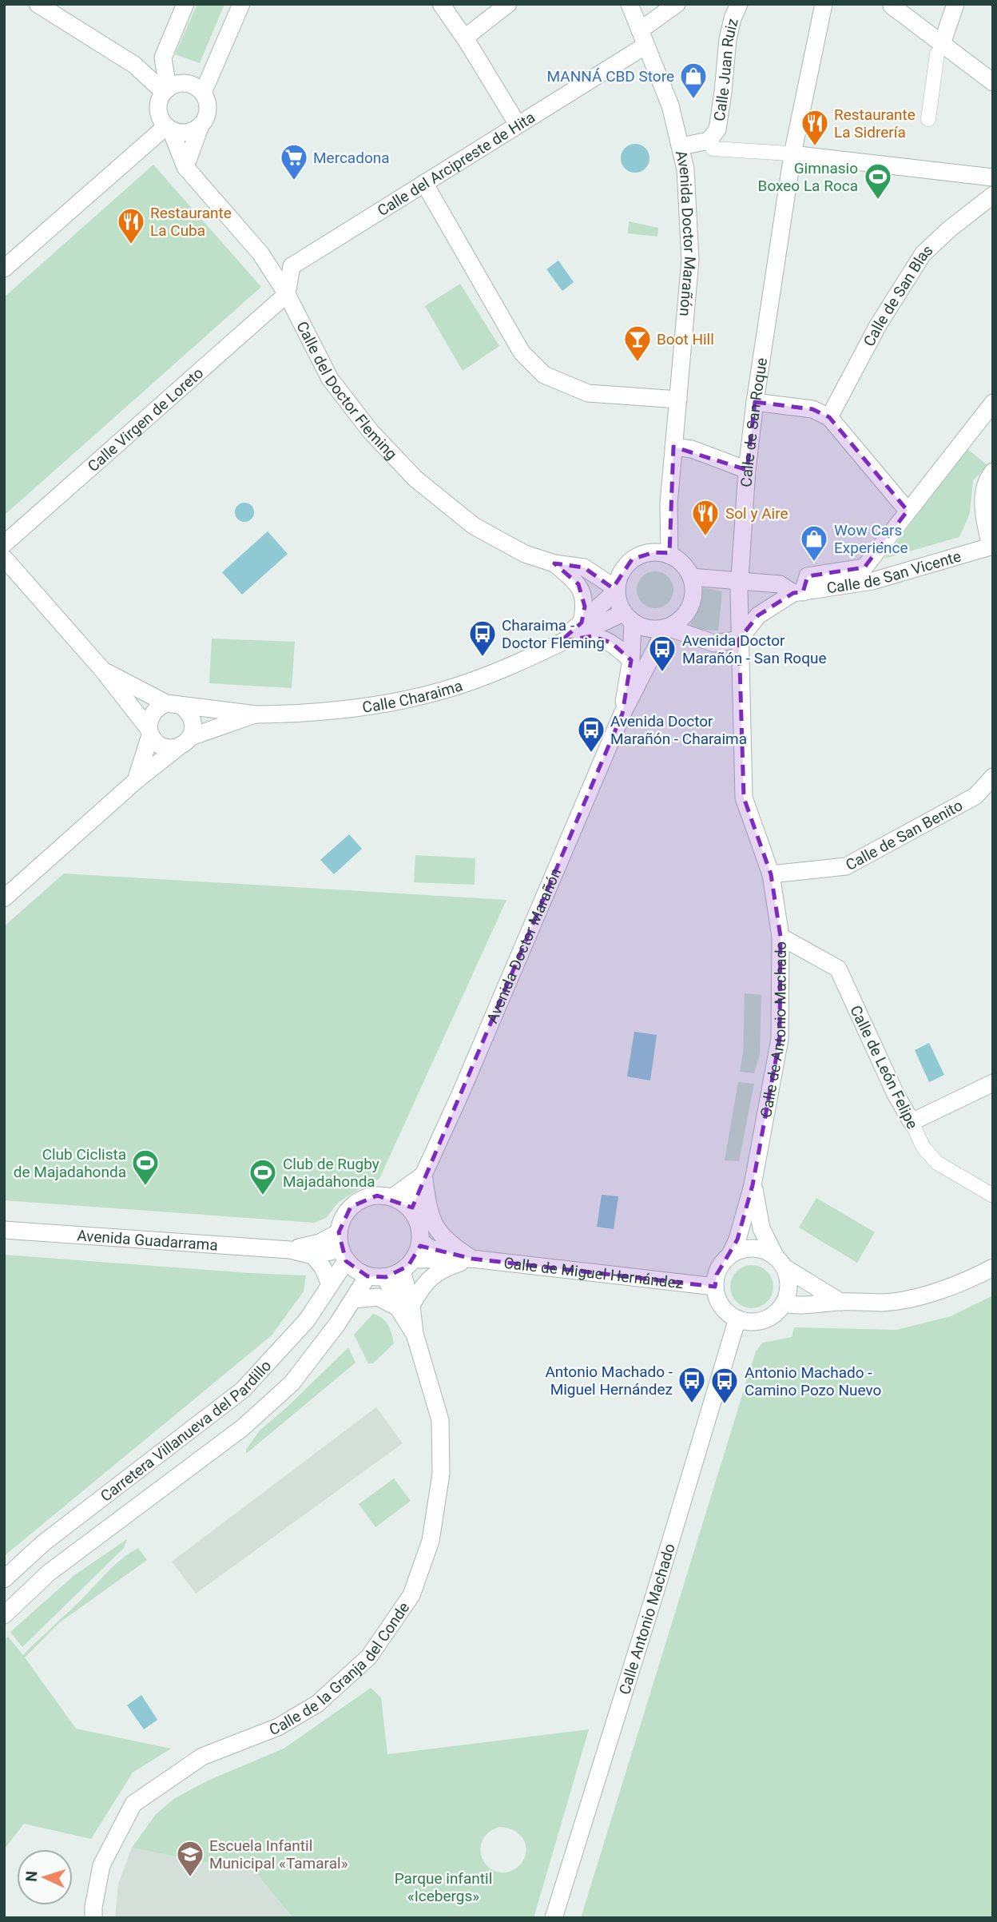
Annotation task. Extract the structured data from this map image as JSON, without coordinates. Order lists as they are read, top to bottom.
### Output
{
  "streets": {
    "street": [
      "Calle Juan Ruiz",
      "Calle del Arcipreste de Hita",
      "Avenida Doctor Marañón",
      "Calle de San Blas",
      "Calle del Doctor Fleming",
      "Calle Virgen de Loreto",
      "Calle de San Roque",
      "Calle de San Vicente",
      "Calle Charaima",
      "Calle de San Benito",
      "Calle de Antonio Machado",
      "Calle de León Felipe",
      "Avenida Guadarrama",
      "Calle de Miguel Hernández",
      "Carretera Villanueva del Pardillo",
      "Calle Antonio Machado",
      "Calle de la Granja del Conde"
    ]
  },
  "crossings": [
    ["Calle Juan Ruiz", "Avenida Doctor Marañón"],
    ["Calle del Arcipreste de Hita", "Avenida Doctor Marañón"],
    ["Calle del Arcipreste de Hita", "Calle del Doctor Fleming"],
    ["Calle del Arcipreste de Hita", "Calle Virgen de Loreto"],
    ["Avenida Doctor Marañón", "Calle del Doctor Fleming"],
    ["Avenida Doctor Marañón", "Calle de San Vicente"],
    ["Avenida Doctor Marañón", "Calle Charaima"],
    ["Avenida Doctor Marañón", "Avenida Guadarrama"],
    ["Avenida Doctor Marañón", "Calle de Miguel Hernández"],
    ["Avenida Doctor Marañón", "Carretera Villanueva del Pardillo"],
    ["Avenida Doctor Marañón", "Calle de la Granja del Conde"],
    ["Calle del Doctor Fleming", "Calle Virgen de Loreto"],
    ["Calle del Doctor Fleming", "Calle de San Vicente"],
    ["Calle del Doctor Fleming", "Calle Charaima"],
    ["Calle de San Roque", "Calle de San Vicente"],
    ["Calle de San Roque", "Calle de San Benito"],
    ["Calle de San Roque", "Calle de Antonio Machado"],
    ["Calle de San Vicente", "Calle Charaima"],
    ["Calle de San Benito", "Calle de Antonio Machado"],
    ["Calle de Antonio Machado", "Calle de León Felipe"],
    ["Calle de Antonio Machado", "Calle de Miguel Hernández"],
    ["Calle de Antonio Machado", "Calle Antonio Machado"],
    ["Avenida Guadarrama", "Calle de Miguel Hernández"],
    ["Avenida Guadarrama", "Carretera Villanueva del Pardillo"],
    ["Avenida Guadarrama", "Calle de la Granja del Conde"],
    ["Calle de Miguel Hernández", "Carretera Villanueva del Pardillo"],
    ["Calle de Miguel Hernández", "Calle Antonio Machado"],
    ["Calle de Miguel Hernández", "Calle de la Granja del Conde"],
    ["Carretera Villanueva del Pardillo", "Calle de la Granja del Conde"]
  ],
  "parks": ["Parque infantil «Icebergs»"],
  "places": {
    "shop": ["MANNÁ CBD Store", "Wow Cars Experience"],
    "restaurant": ["Restaurante La Sidrería", "Restaurante La Cuba", "Sol y Aire"],
    "supermarket": ["Mercadona"],
    "sports": ["Gimnasio Boxeo La Roca", "Club Ciclista de Majadahonda", "Club de Rugby Majadahonda"],
    "bar": ["Boot Hill"],
    "bus stop": [
      "Charaima - Doctor Fleming",
      "Avenida Doctor Marañón - San Roque",
      "Avenida Doctor Marañón - Charaima",
      "Antonio Machado - Miguel Hernández",
      "Antonio Machado - Camino Pozo Nuevo"
    ],
    "school or university": ["Escuela Infantil Municipal «Tamaral»"]
  },
  "north": "left"
}
